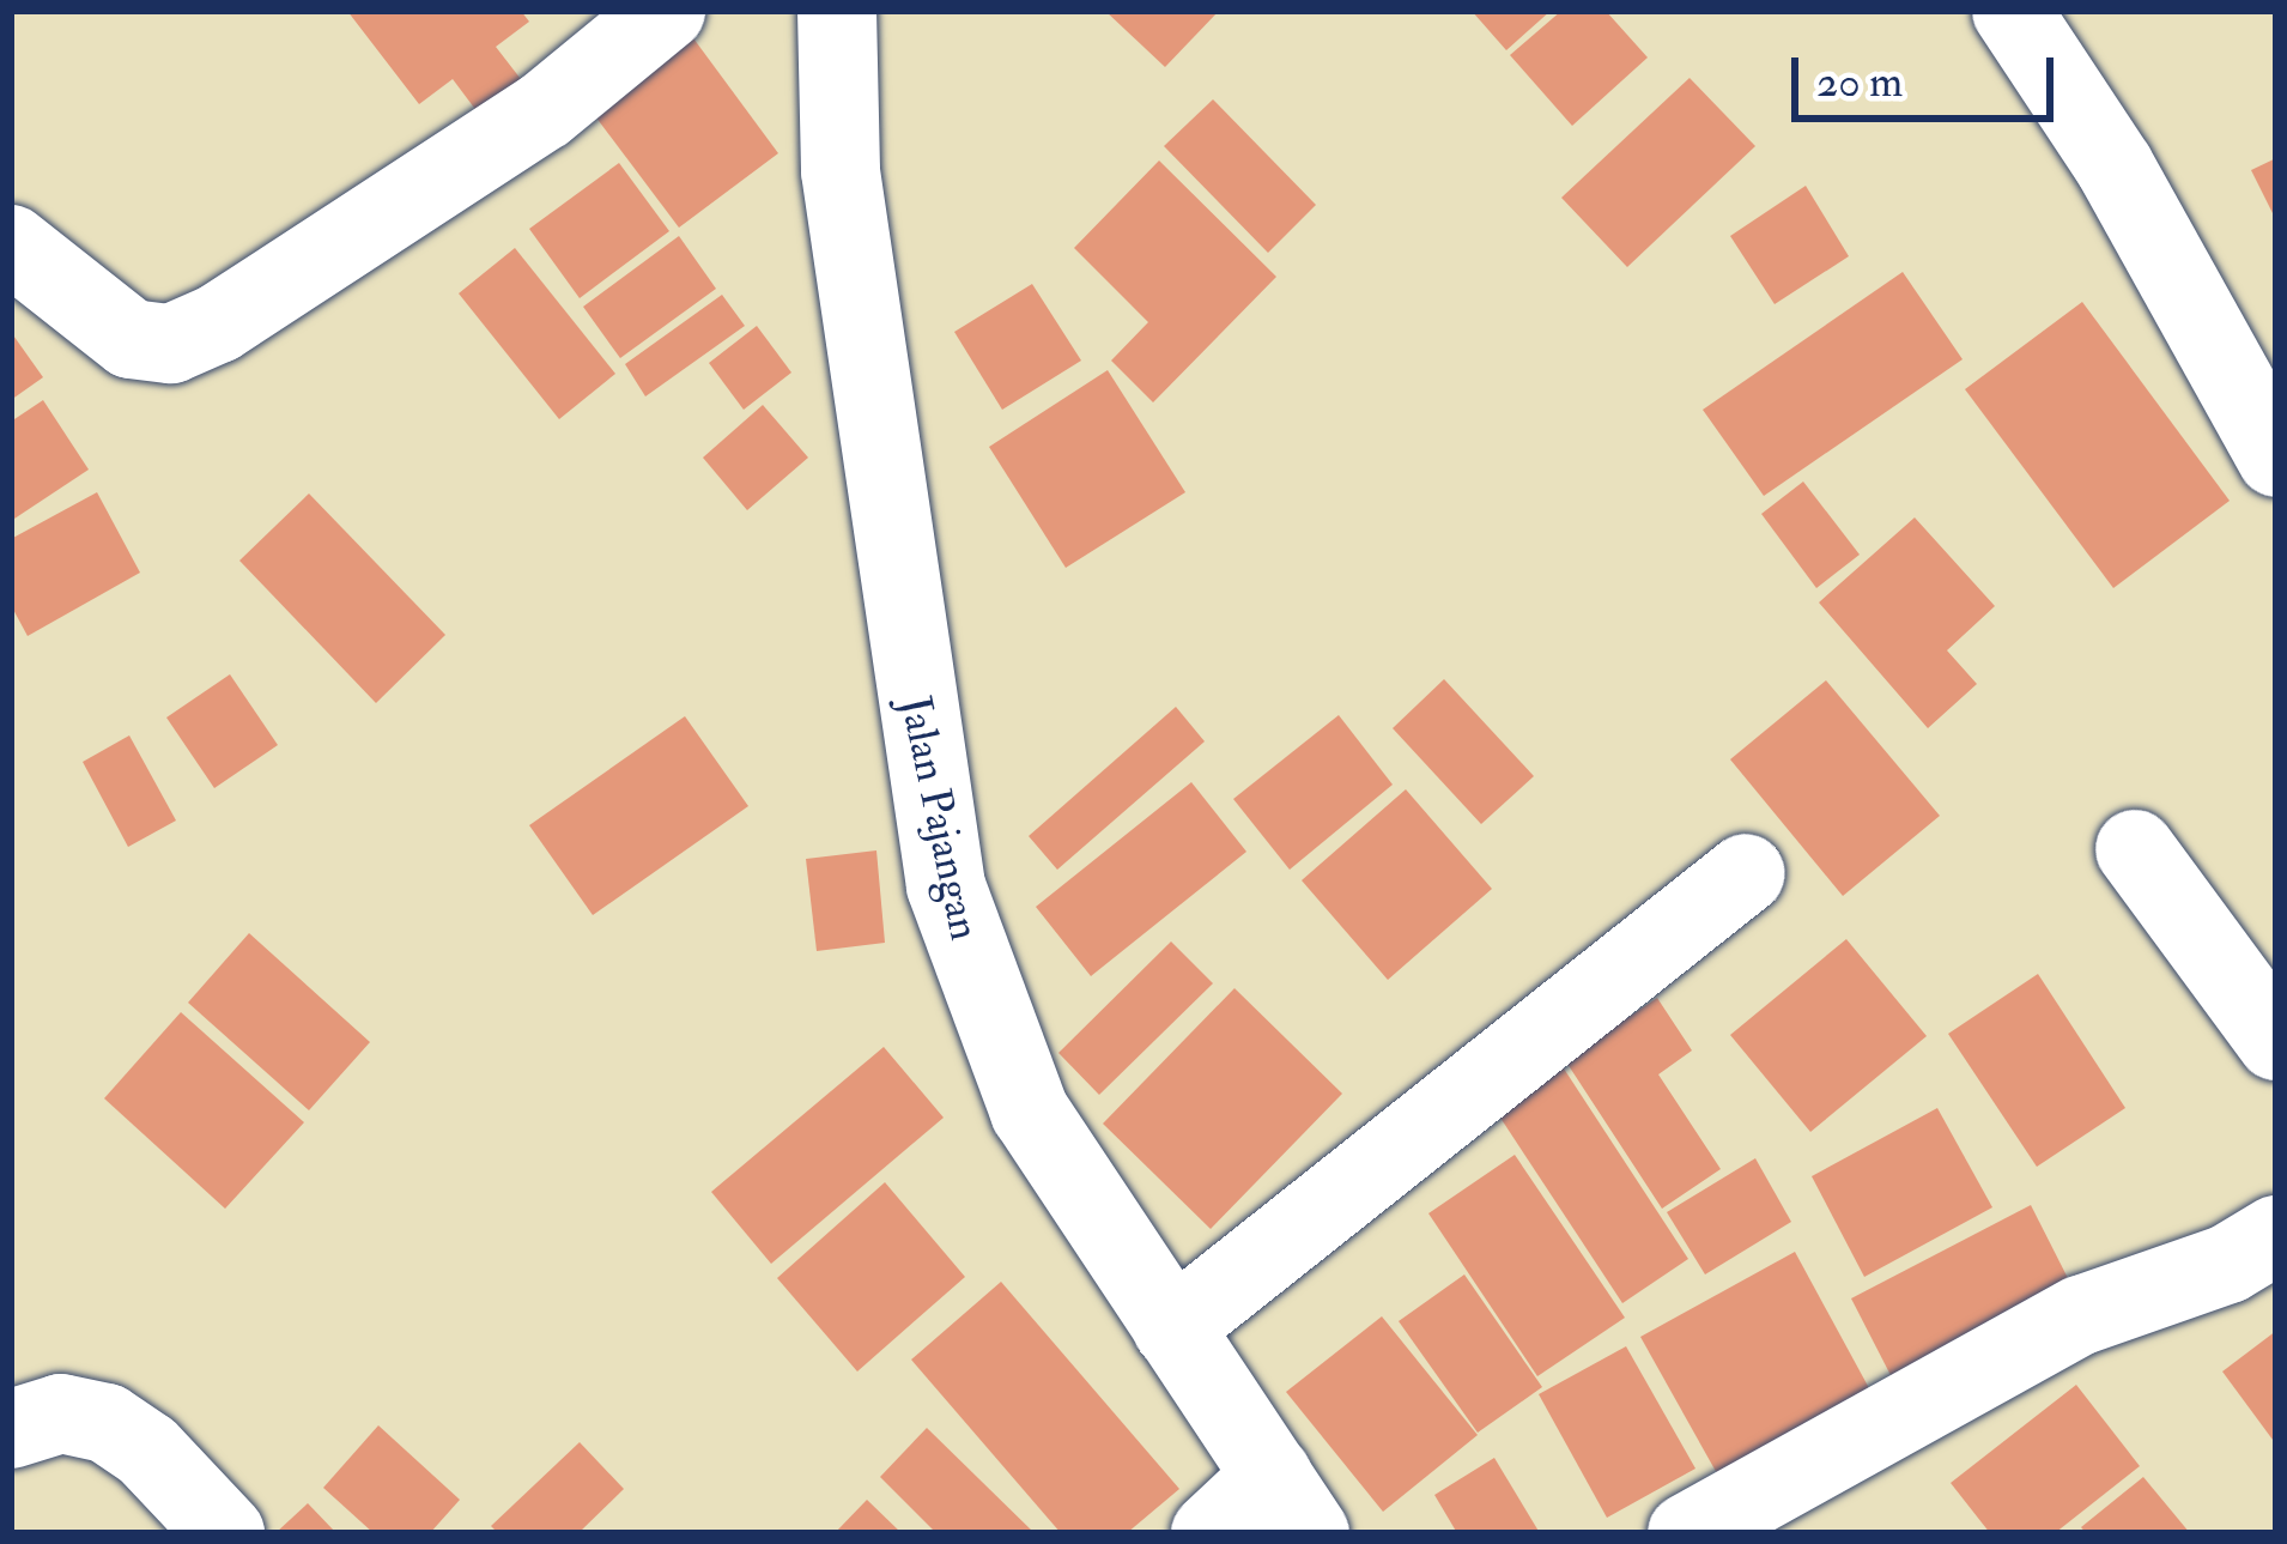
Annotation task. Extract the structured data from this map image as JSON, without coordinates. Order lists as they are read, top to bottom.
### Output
{
  "streets": {
    "street": ["Jalan Pajangan"]
  },
  "scale_bar": "20 m"
}
